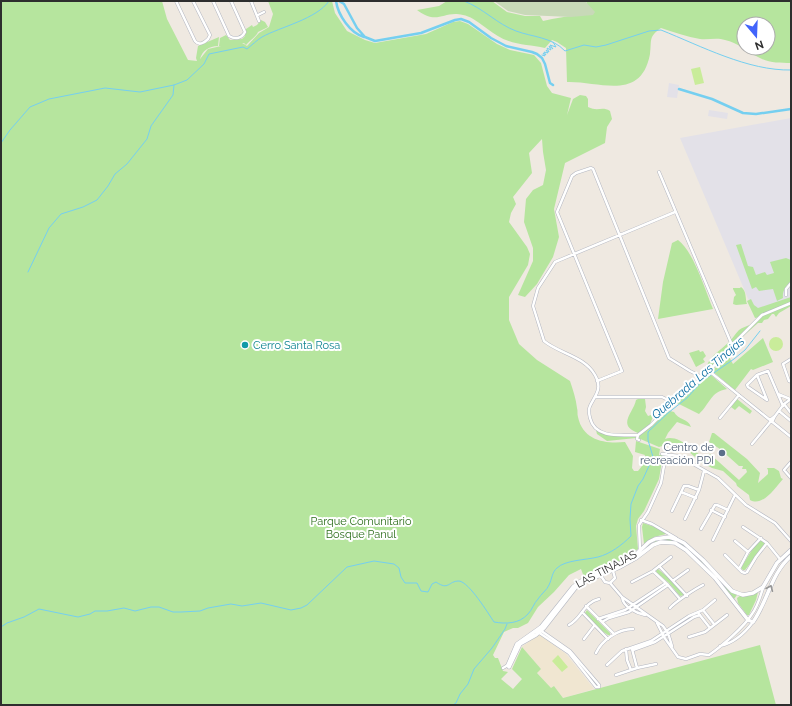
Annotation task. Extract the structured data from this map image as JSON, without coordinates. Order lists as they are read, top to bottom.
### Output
{
  "streets": {
    "street": ["LAS TINAJAS"]
  },
  "water": ["Quebrada Las Tinajas"],
  "parks": ["Parque Comunitario Bosque Panul"],
  "places": ["Cerro Santa Rosa", "Centro de recreación PDI"],
  "north": "bottom"
}
